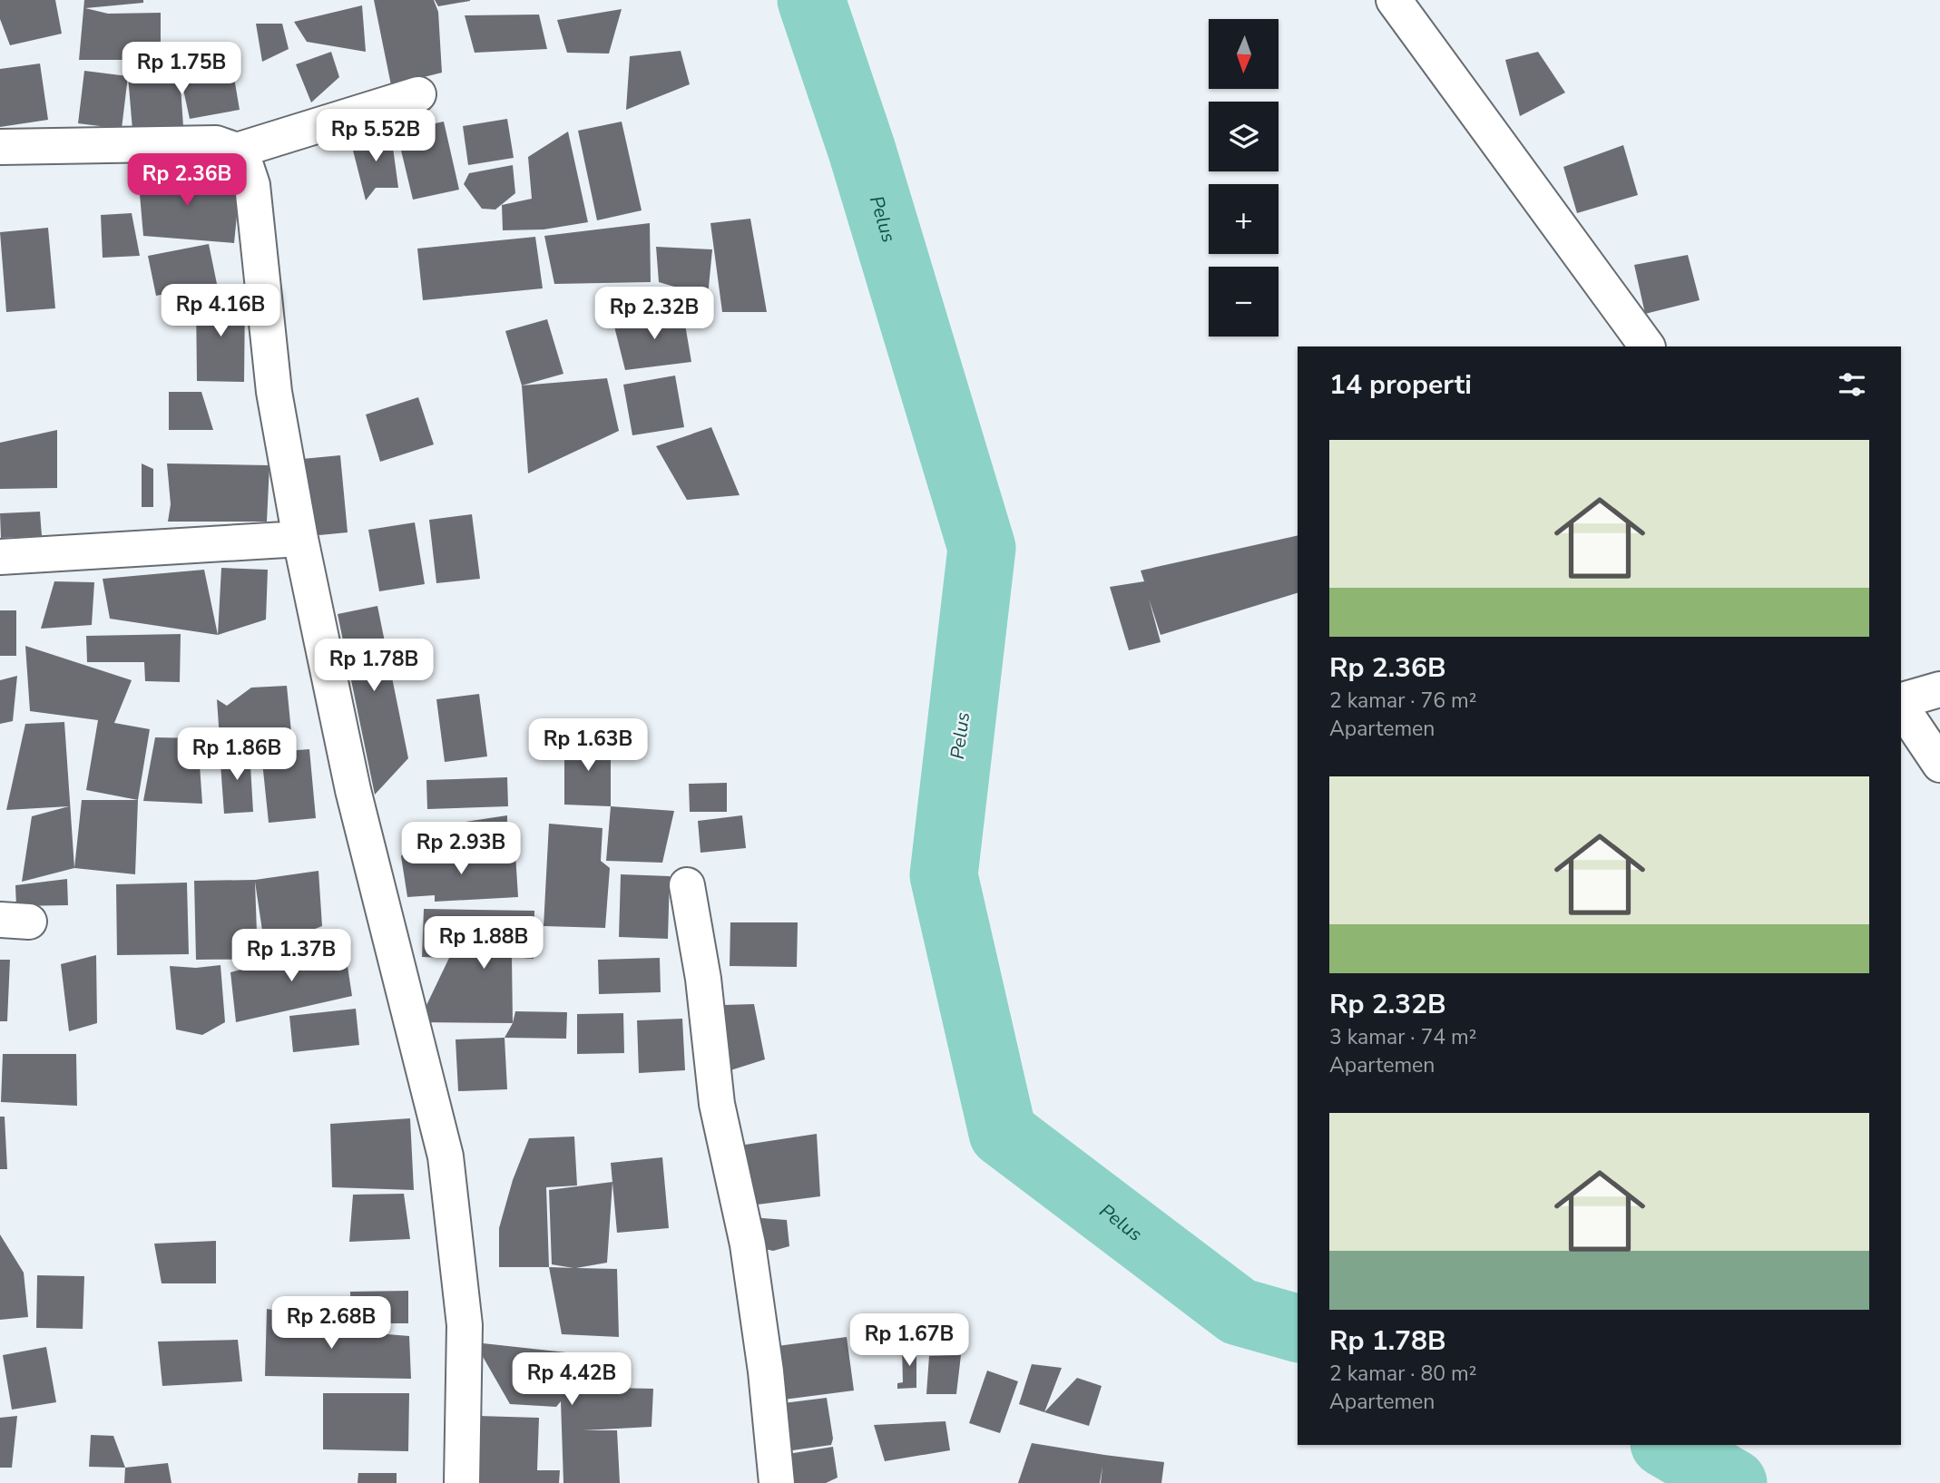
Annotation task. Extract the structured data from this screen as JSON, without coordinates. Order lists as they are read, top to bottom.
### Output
{
  "water": ["Pelus"],
  "north": "bottom",
  "page": {
    "map_buttons": ["+", "−"],
    "price": [
      "Rp 1.75B",
      "Rp 5.52B",
      "Rp 2.36B",
      "Rp 4.16B",
      "Rp 2.32B",
      "Rp 1.78B",
      "Rp 1.63B",
      "Rp 1.86B",
      "Rp 2.93B",
      "Rp 1.88B",
      "Rp 1.37B",
      "Rp 2.68B",
      "Rp 1.67B",
      "Rp 4.42B"
    ],
    "heading": "14 properti",
    "list": [
      {
        "name": "Rp 2.36B",
        "note": "2 kamar · 76 m² · Apartemen"
      },
      {
        "name": "Rp 2.32B",
        "note": "3 kamar · 74 m² · Apartemen"
      },
      {
        "name": "Rp 1.78B",
        "note": "2 kamar · 80 m² · Apartemen"
      }
    ]
  }
}
